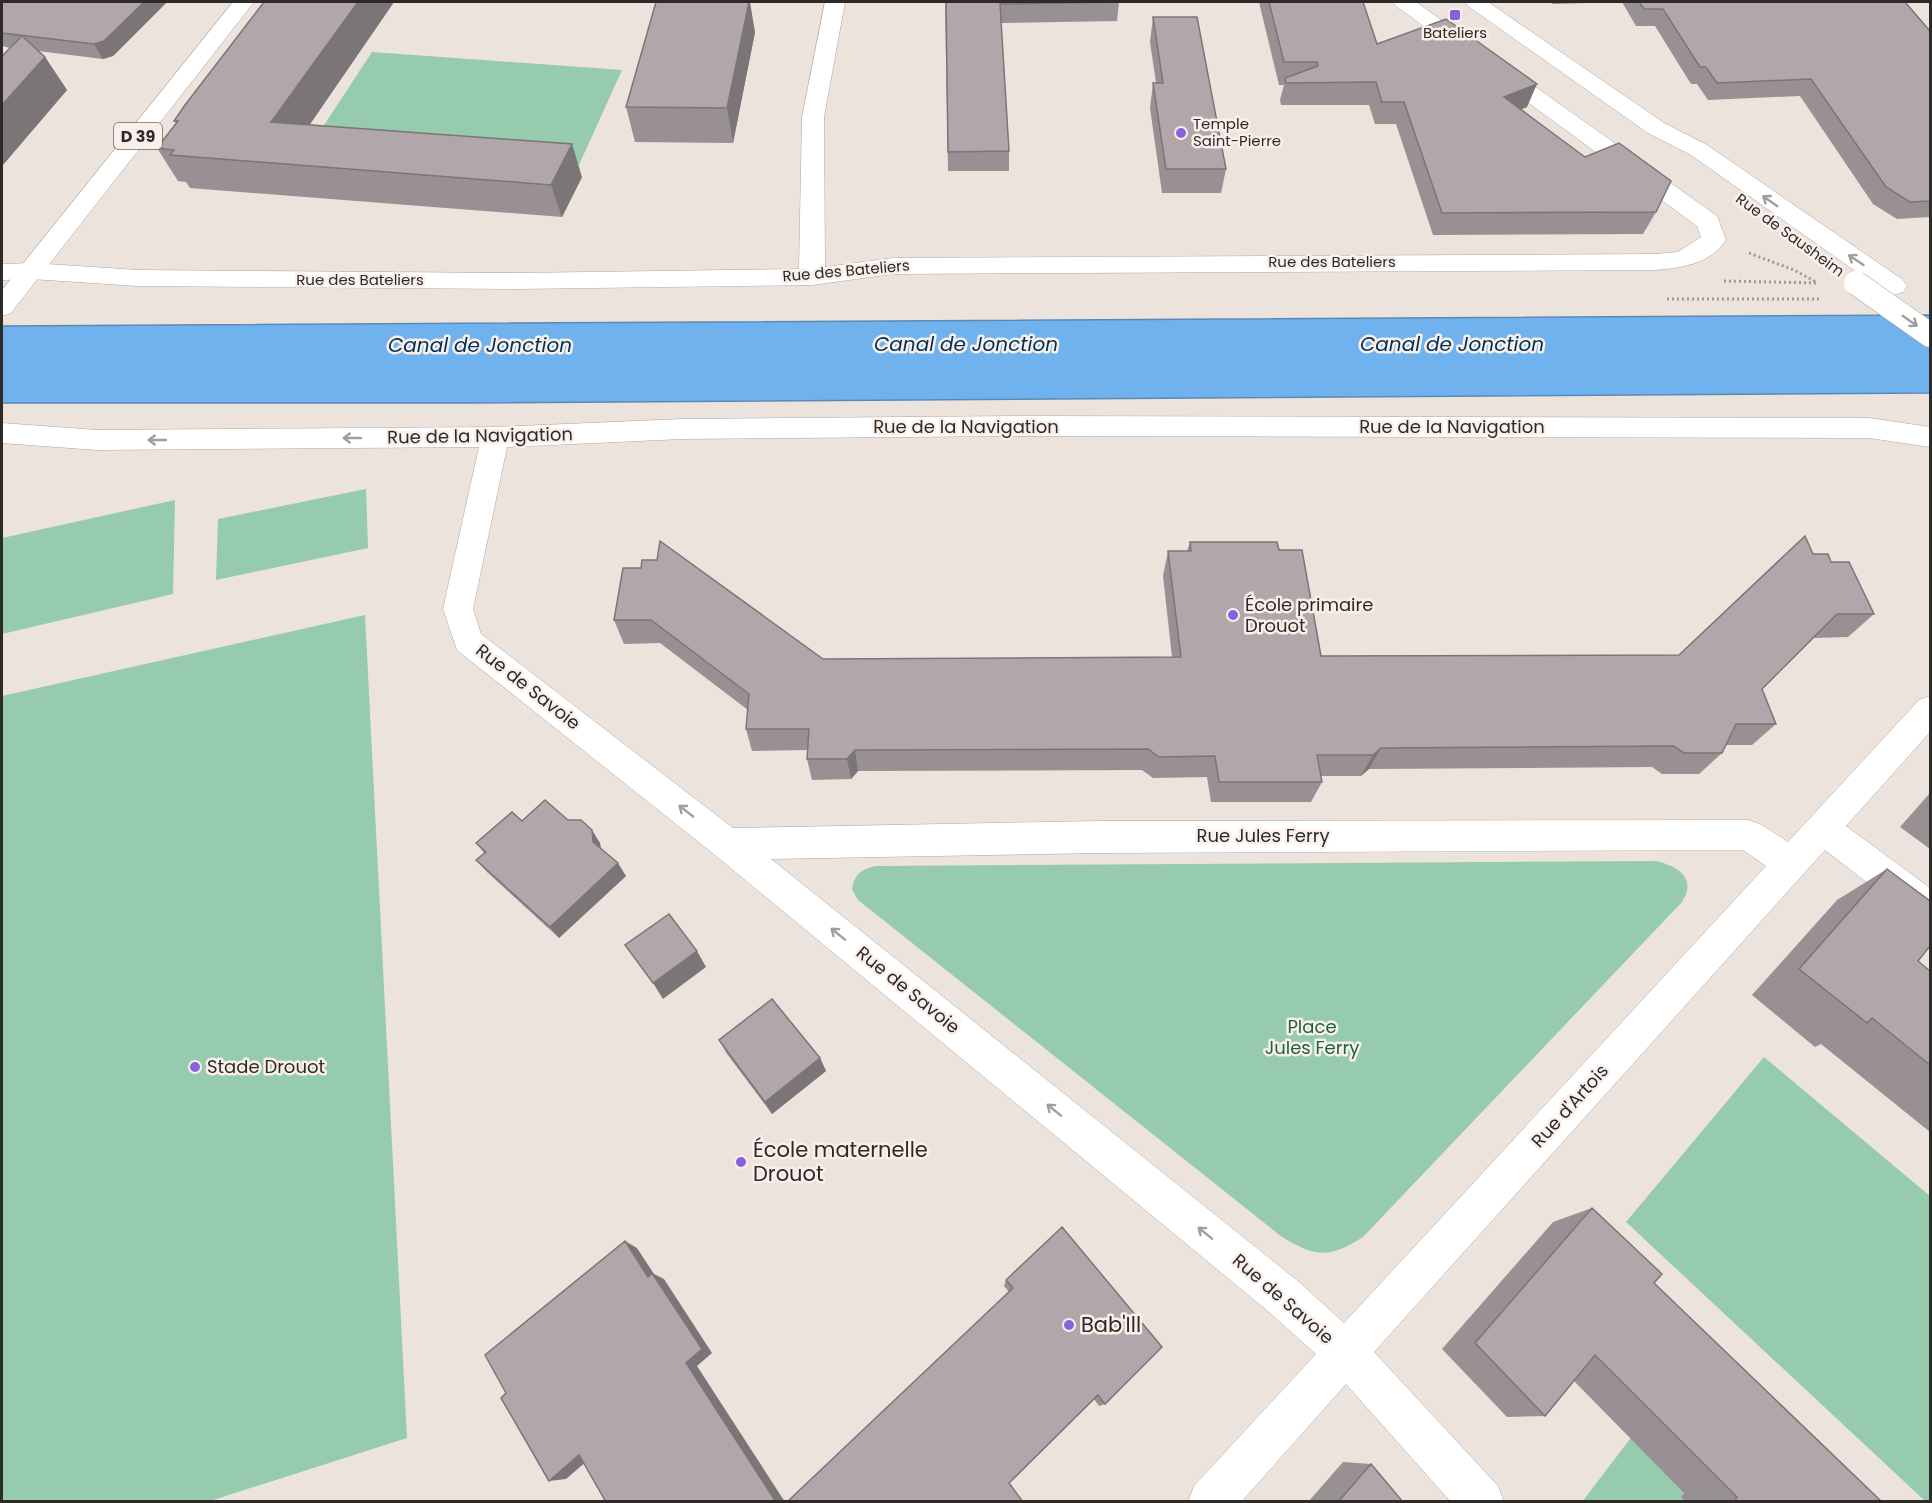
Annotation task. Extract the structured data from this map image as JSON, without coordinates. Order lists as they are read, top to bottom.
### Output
{
  "streets": {
    "street": [
      "D 39",
      "Rue de Sausheim",
      "Rue des Bateliers",
      "Rue de la Navigation",
      "Rue de Savoie",
      "Rue Jules Ferry",
      "Rue d'Artois"
    ]
  },
  "crossings": [
    ["D 39", "Rue des Bateliers"],
    ["Rue de la Navigation", "Rue de Savoie"],
    ["Rue de Savoie", "Rue Jules Ferry"],
    ["Rue de Savoie", "Rue d'Artois"],
    ["Rue Jules Ferry", "Rue d'Artois"]
  ],
  "one_way": ["Rue de Savoie"],
  "water": ["Canal de Jonction"],
  "parks": ["Place Jules Ferry"],
  "places": {
    "transit": ["Bateliers"],
    "other": [
      "Temple Saint-Pierre",
      "École primaire Drouot",
      "Stade Drouot",
      "École maternelle Drouot",
      "Bab'Ill"
    ]
  }
}
